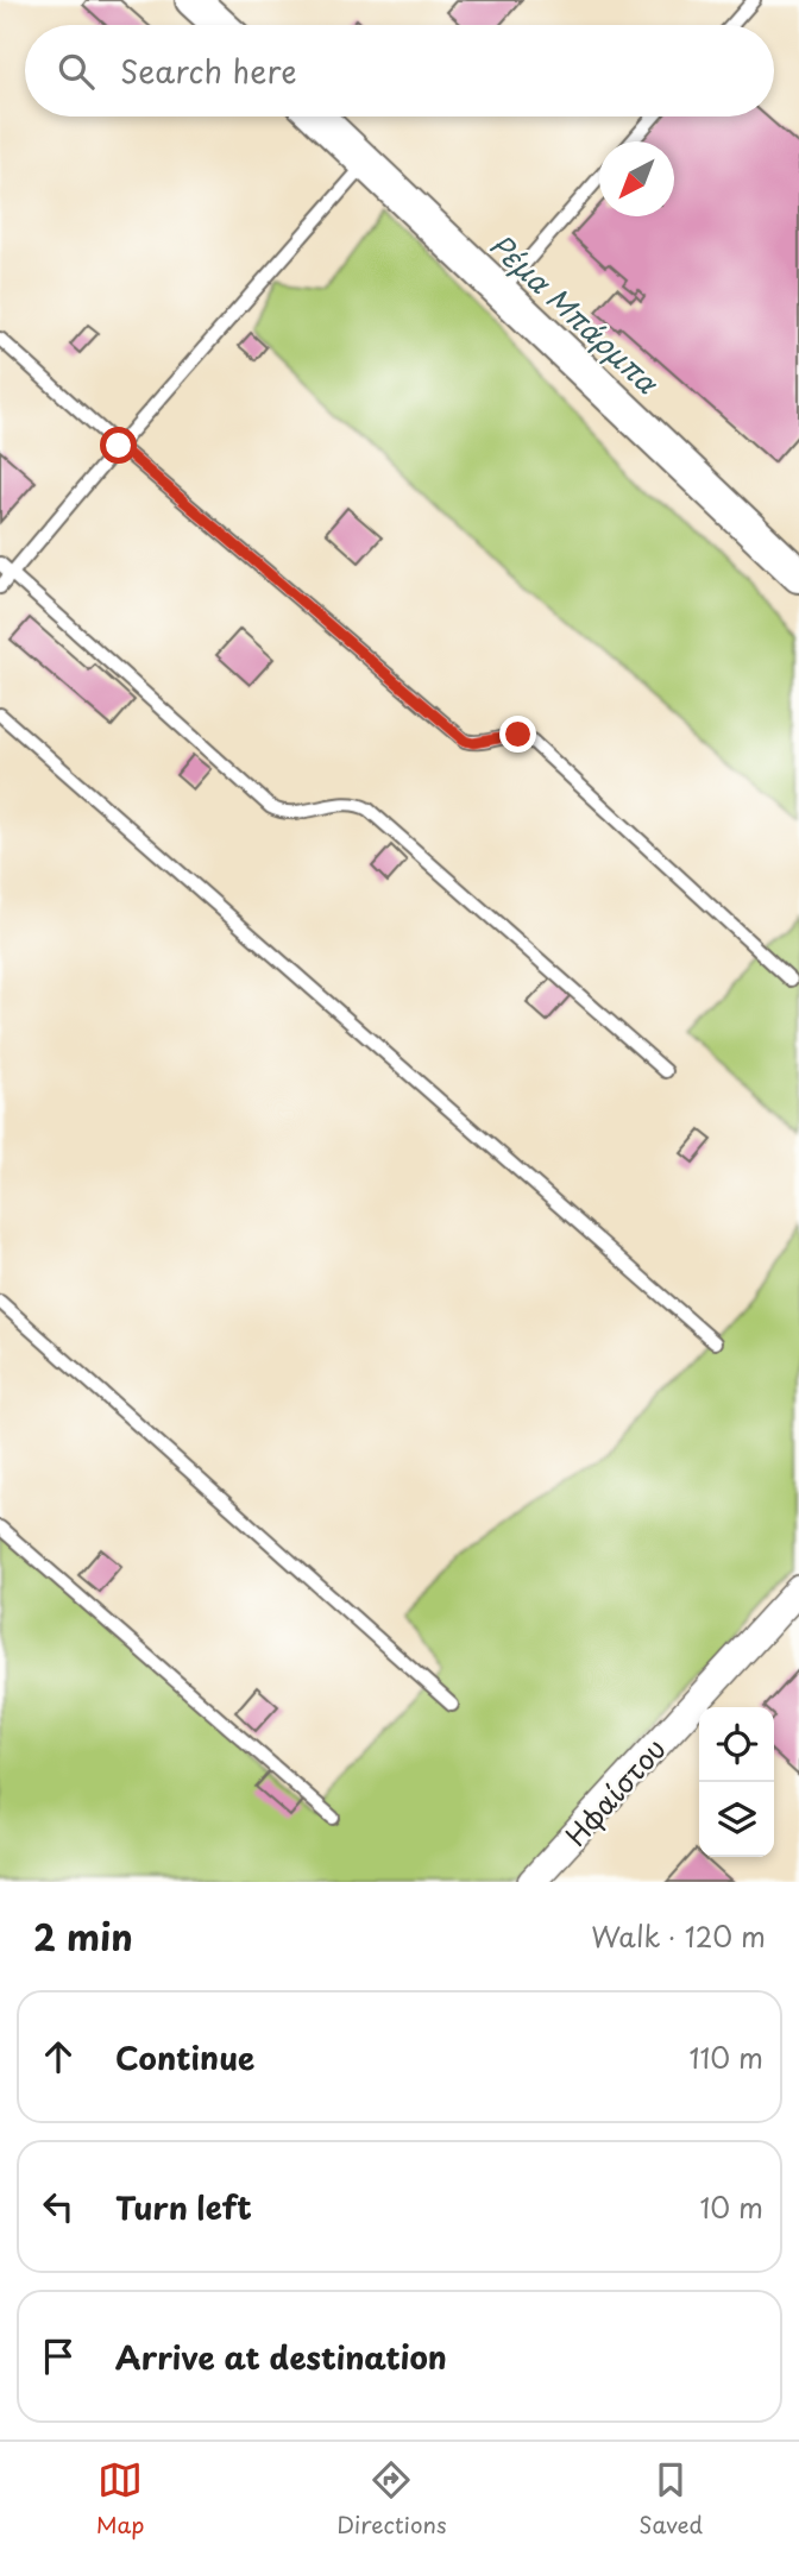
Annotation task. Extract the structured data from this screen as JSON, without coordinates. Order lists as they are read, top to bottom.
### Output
{
  "streets": {
    "street": ["Ηφαίστου"]
  },
  "water": ["Ρέμα Μπάρμπα"],
  "north": "bottom left",
  "page": {
    "search": "Search here",
    "heading": ["2 min", "Walk · 120 m"],
    "list": [
      ["Continue", "110 m"],
      ["Turn left", "10 m"],
      "Arrive at destination"
    ],
    "nav": ["Map", "Directions", "Saved"]
  }
}
